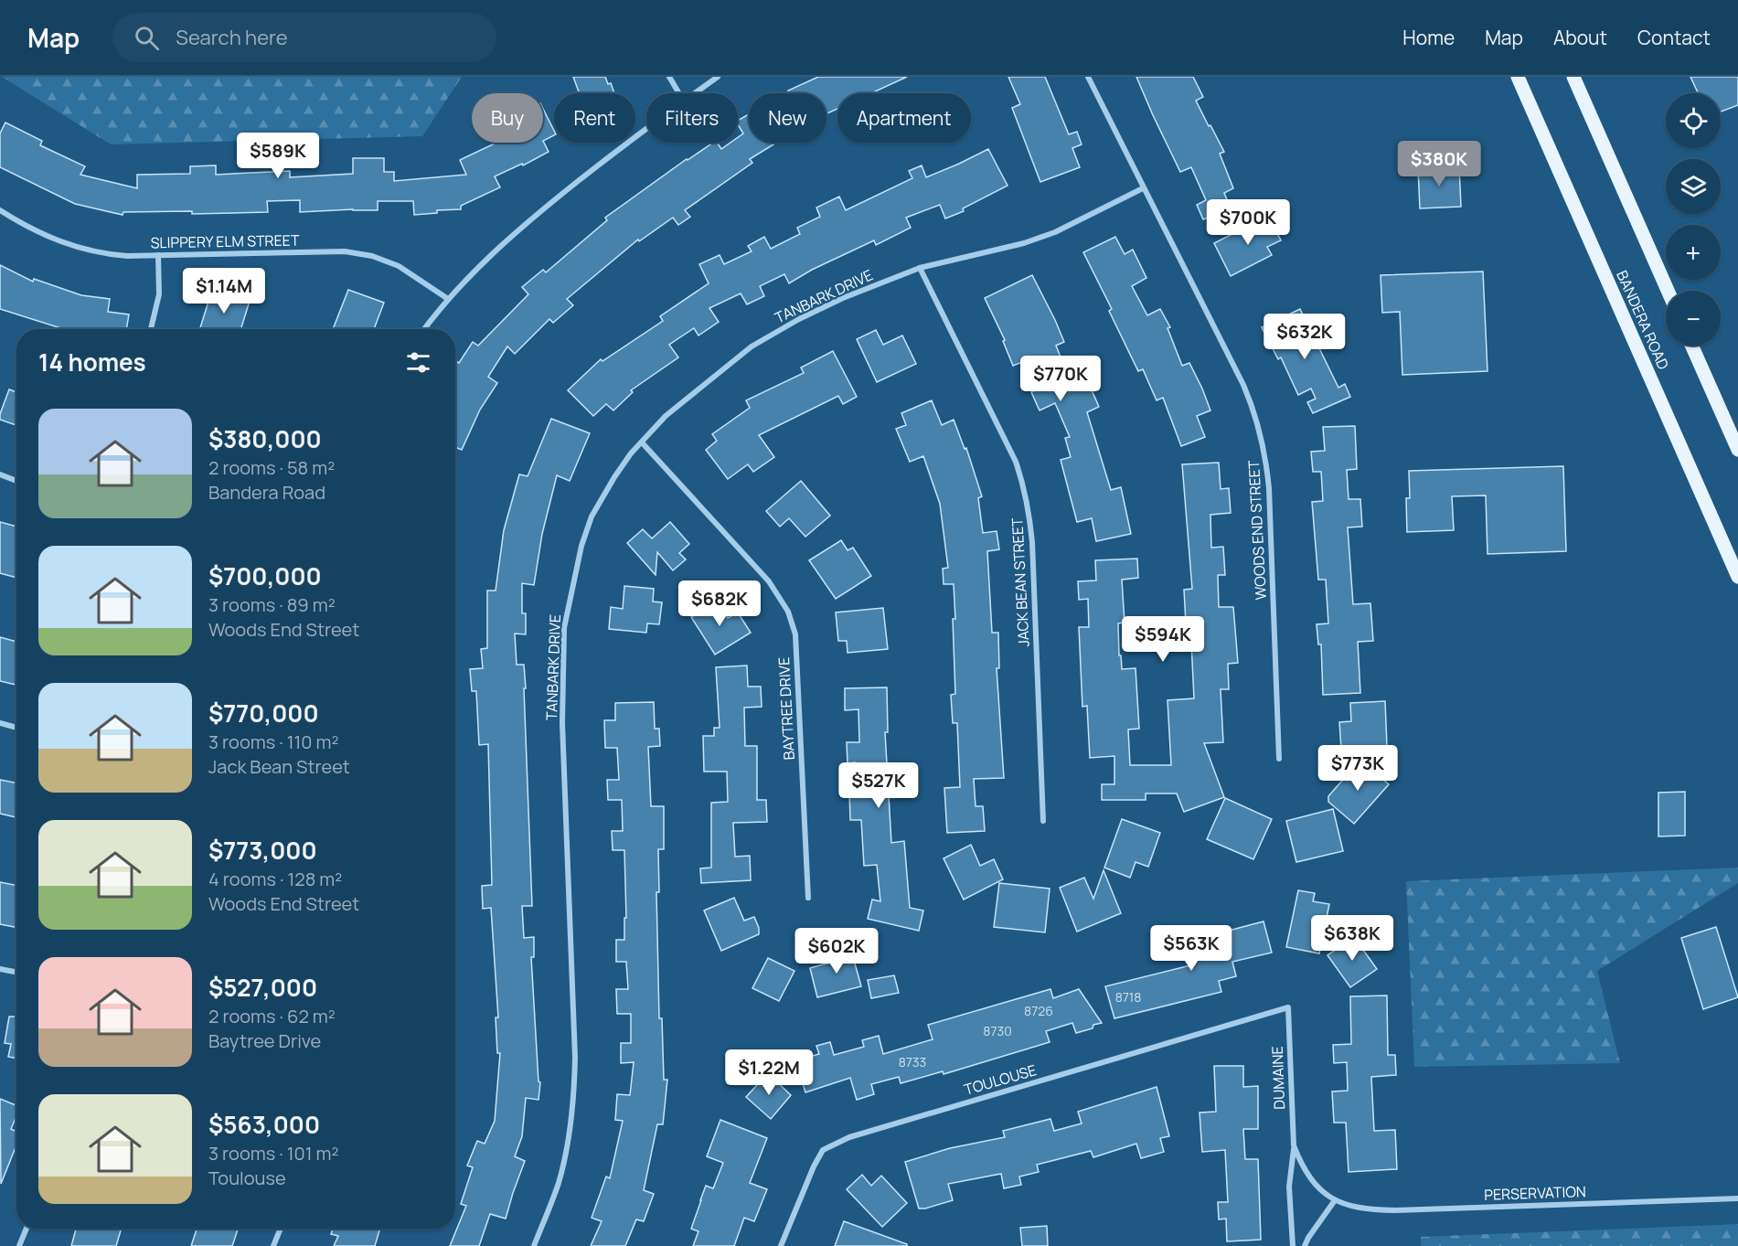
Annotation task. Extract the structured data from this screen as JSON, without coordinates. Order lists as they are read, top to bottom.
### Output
{
  "streets": {
    "main road": ["BANDERA ROAD"],
    "street": [
      "SLIPPERY ELM STREET",
      "TANBARK DRIVE",
      "WOODS END STREET",
      "JACK BEAN STREET",
      "BAYTREE DRIVE",
      "DUMAINE",
      "TOULOUSE",
      "PERSERVATION"
    ]
  },
  "crossings": [
    ["TANBARK DRIVE", "WOODS END STREET"],
    ["TANBARK DRIVE", "JACK BEAN STREET"],
    ["TANBARK DRIVE", "BAYTREE DRIVE"],
    ["DUMAINE", "TOULOUSE"],
    ["DUMAINE", "PERSERVATION"]
  ],
  "house_numbers": [
    "8718",
    "8726",
    "8730",
    "8733"
  ],
  "page": {
    "header": "Map",
    "search": "Search here",
    "nav": [
      "Home",
      "Map",
      "About",
      "Contact"
    ],
    "map_buttons": ["+", "−"],
    "chip": [
      "Buy",
      "Rent",
      "Filters",
      "New",
      "Apartment"
    ],
    "price": [
      "$589K",
      "$380K",
      "$700K",
      "$1.14M",
      "$632K",
      "$770K",
      "$682K",
      "$594K",
      "$773K",
      "$527K",
      "$638K",
      "$563K",
      "$602K",
      "$1.22M"
    ],
    "heading": "14 homes",
    "list": [
      {
        "name": "$380,000",
        "note": "2 rooms · 58 m² · Bandera Road"
      },
      {
        "name": "$700,000",
        "note": "3 rooms · 89 m² · Woods End Street"
      },
      {
        "name": "$770,000",
        "note": "3 rooms · 110 m² · Jack Bean Street"
      },
      {
        "name": "$773,000",
        "note": "4 rooms · 128 m² · Woods End Street"
      },
      {
        "name": "$527,000",
        "note": "2 rooms · 62 m² · Baytree Drive"
      },
      {
        "name": "$563,000",
        "note": "3 rooms · 101 m² · Toulouse"
      }
    ]
  }
}
